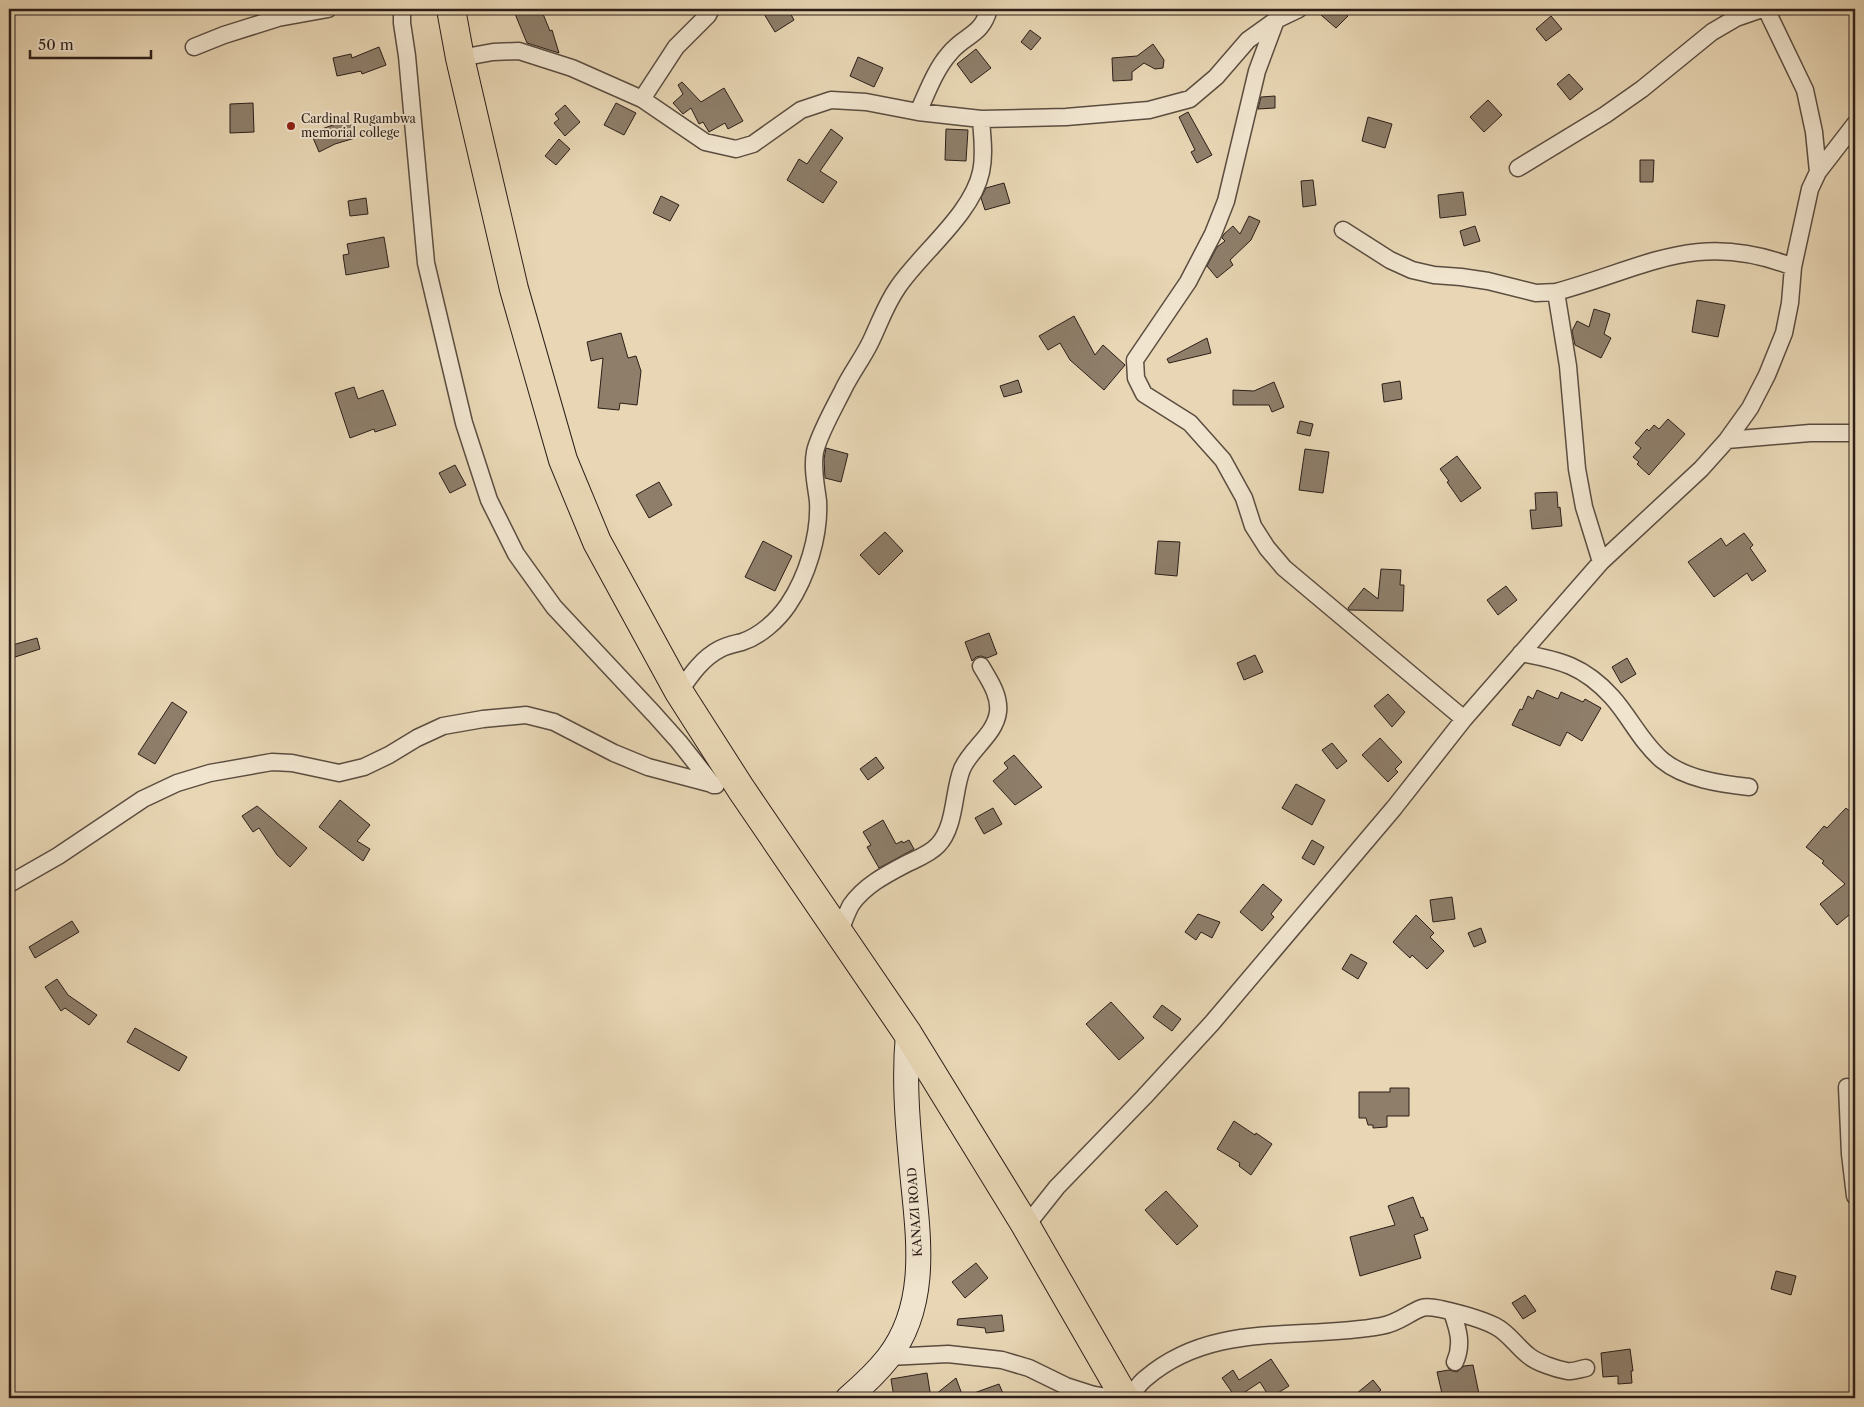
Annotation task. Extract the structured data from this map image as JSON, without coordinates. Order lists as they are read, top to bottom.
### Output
{
  "streets": {
    "main road": ["KANAZI ROAD"]
  },
  "places": ["Cardinal Rugambwa memorial college"],
  "scale_bar": "50 m"
}
